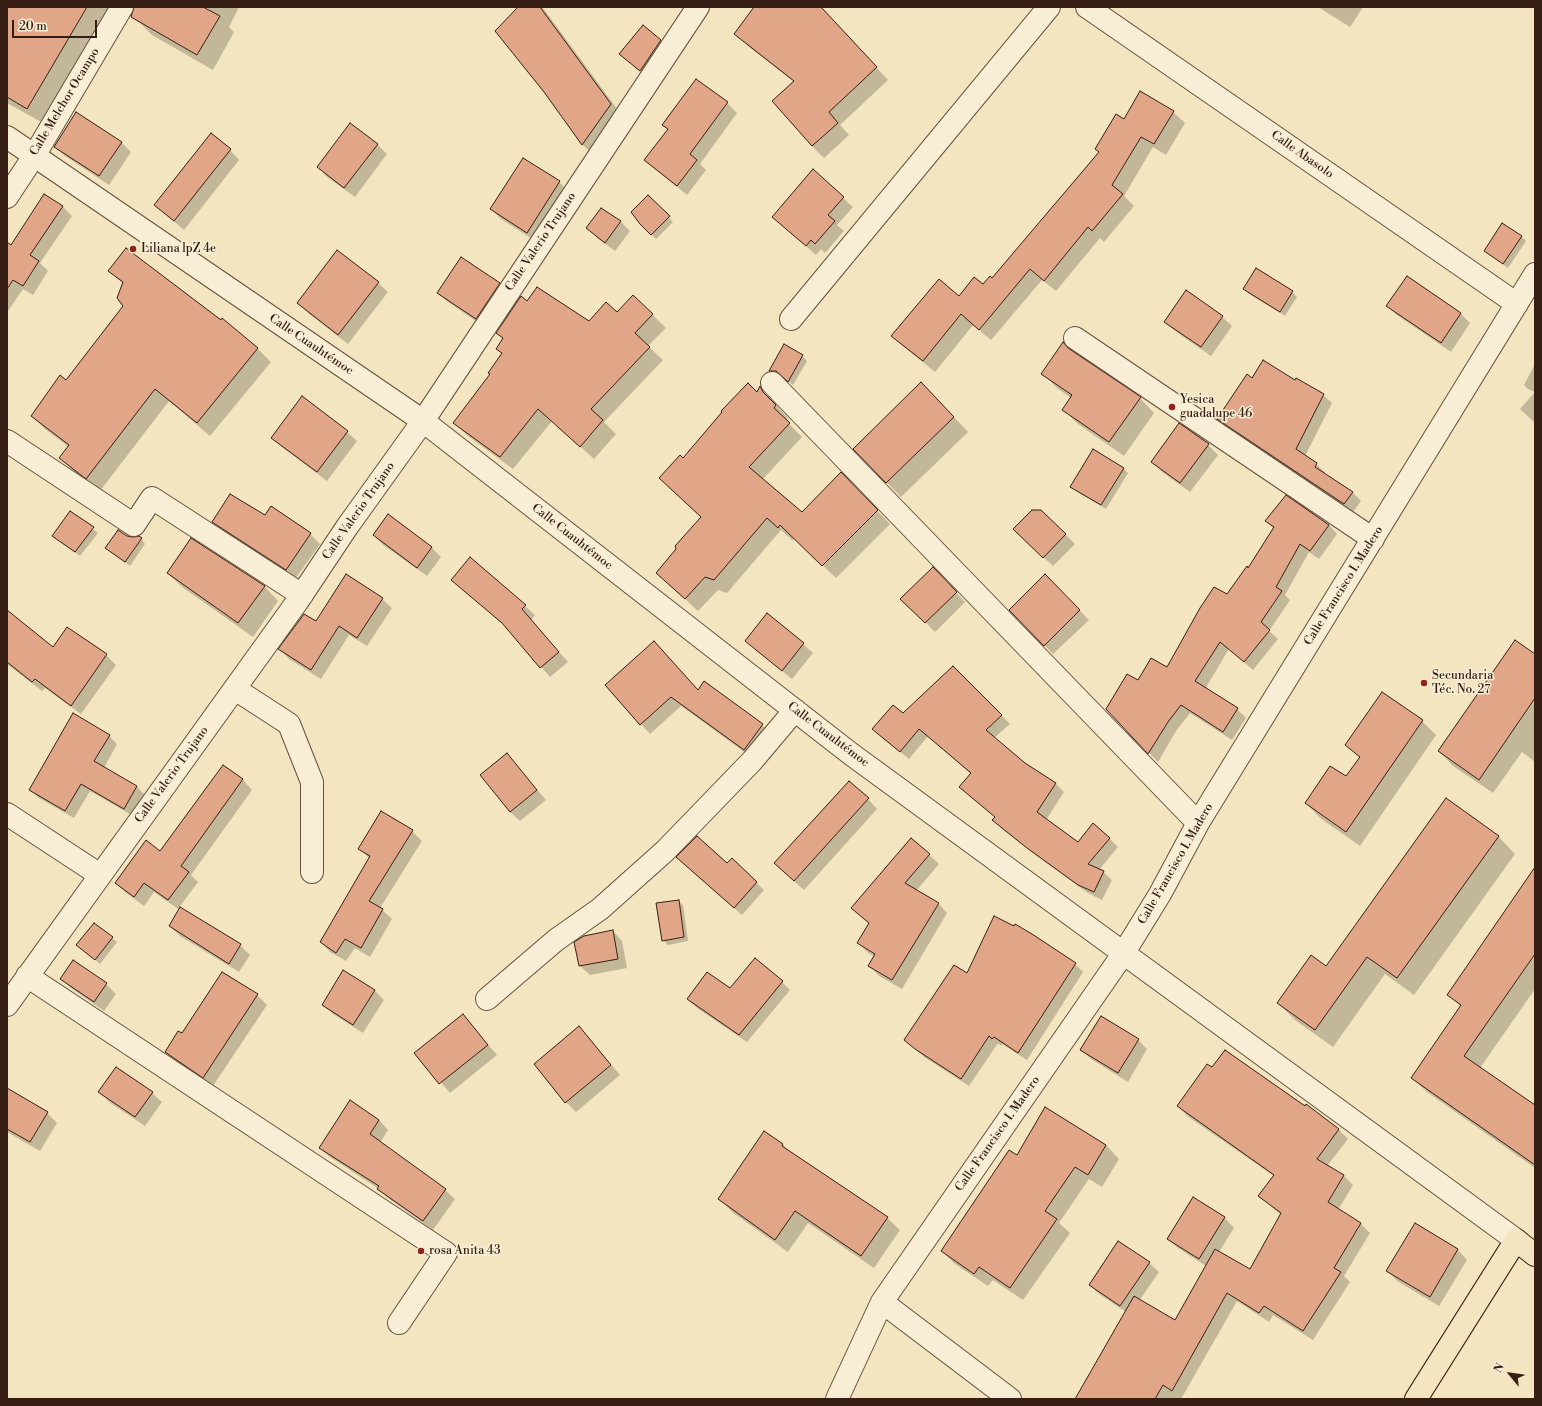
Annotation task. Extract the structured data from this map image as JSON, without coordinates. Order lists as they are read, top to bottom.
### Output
{
  "streets": {
    "street": [
      "Calle Melchor Ocampo",
      "Calle Abasolo",
      "Calle Valerio Trujano",
      "Calle Cuauhtémoc",
      "Calle Francisco I. Madero"
    ]
  },
  "crossings": [
    ["Calle Melchor Ocampo", "Calle Cuauhtémoc"],
    ["Calle Abasolo", "Calle Francisco I. Madero"],
    ["Calle Valerio Trujano", "Calle Cuauhtémoc"],
    ["Calle Cuauhtémoc", "Calle Francisco I. Madero"]
  ],
  "places": [
    "Liliana lpZ 4e",
    "Yesica guadalupe 46",
    "Secundaria Téc. No. 27",
    "rosa Anita 43"
  ],
  "scale_bar": "20 m",
  "north": "top left"
}
